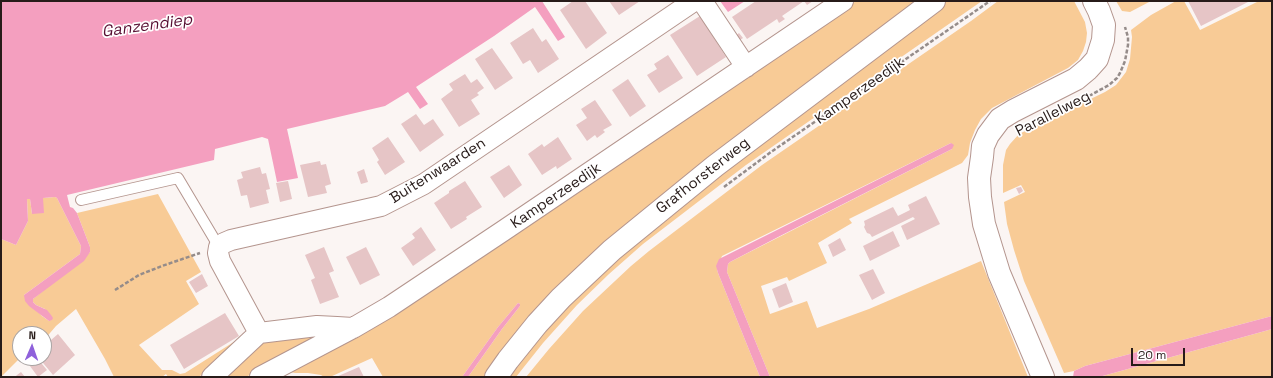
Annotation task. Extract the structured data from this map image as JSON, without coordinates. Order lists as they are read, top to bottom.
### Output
{
  "streets": {
    "main road": ["Parallelweg", "Grafhorsterweg"],
    "street": ["Kamperzeedijk", "Buitenwaarden"]
  },
  "water": ["Ganzendiep"],
  "scale_bar": "20 m",
  "north": "top"
}
